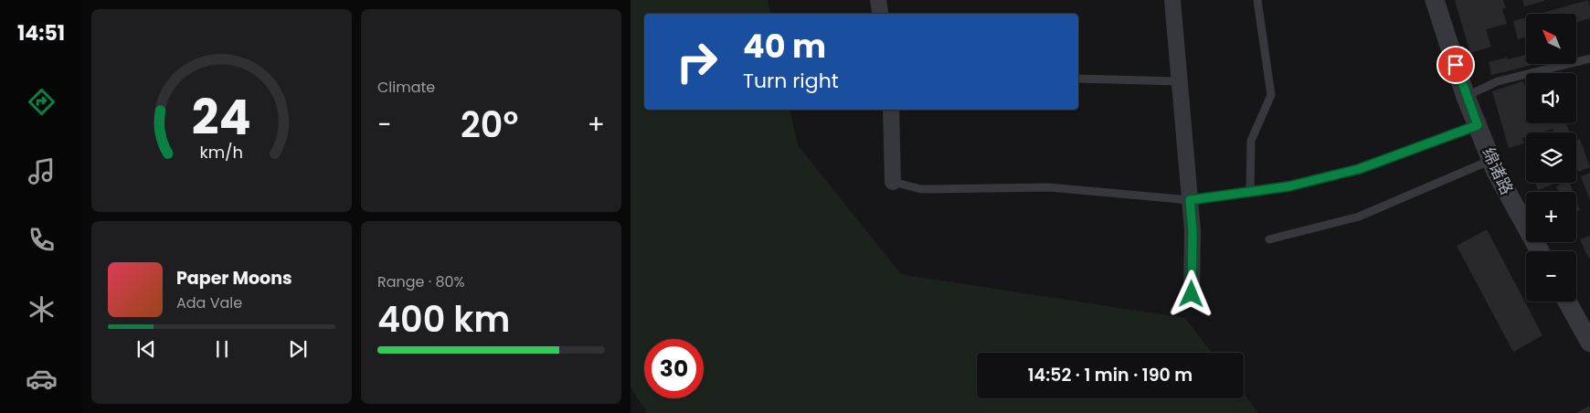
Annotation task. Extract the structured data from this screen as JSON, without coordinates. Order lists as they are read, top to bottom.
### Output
{
  "streets": {
    "street": ["绵诸路"]
  },
  "north": "top left",
  "page": {
    "tabs": "14:51",
    "tile": [
      "Climate",
      ["Range · 80%", "400 km"]
    ],
    "map_buttons": ["+", "−"],
    "turn": ["40 m", "Turn right"],
    "heat": ["−", "20°", "+"],
    "song": ["Paper Moons", "Ada Vale"],
    "limit": "30",
    "trip": "14:52 · 1 min · 190 m",
    "gauge": ["24", "km/h"]
  }
}
